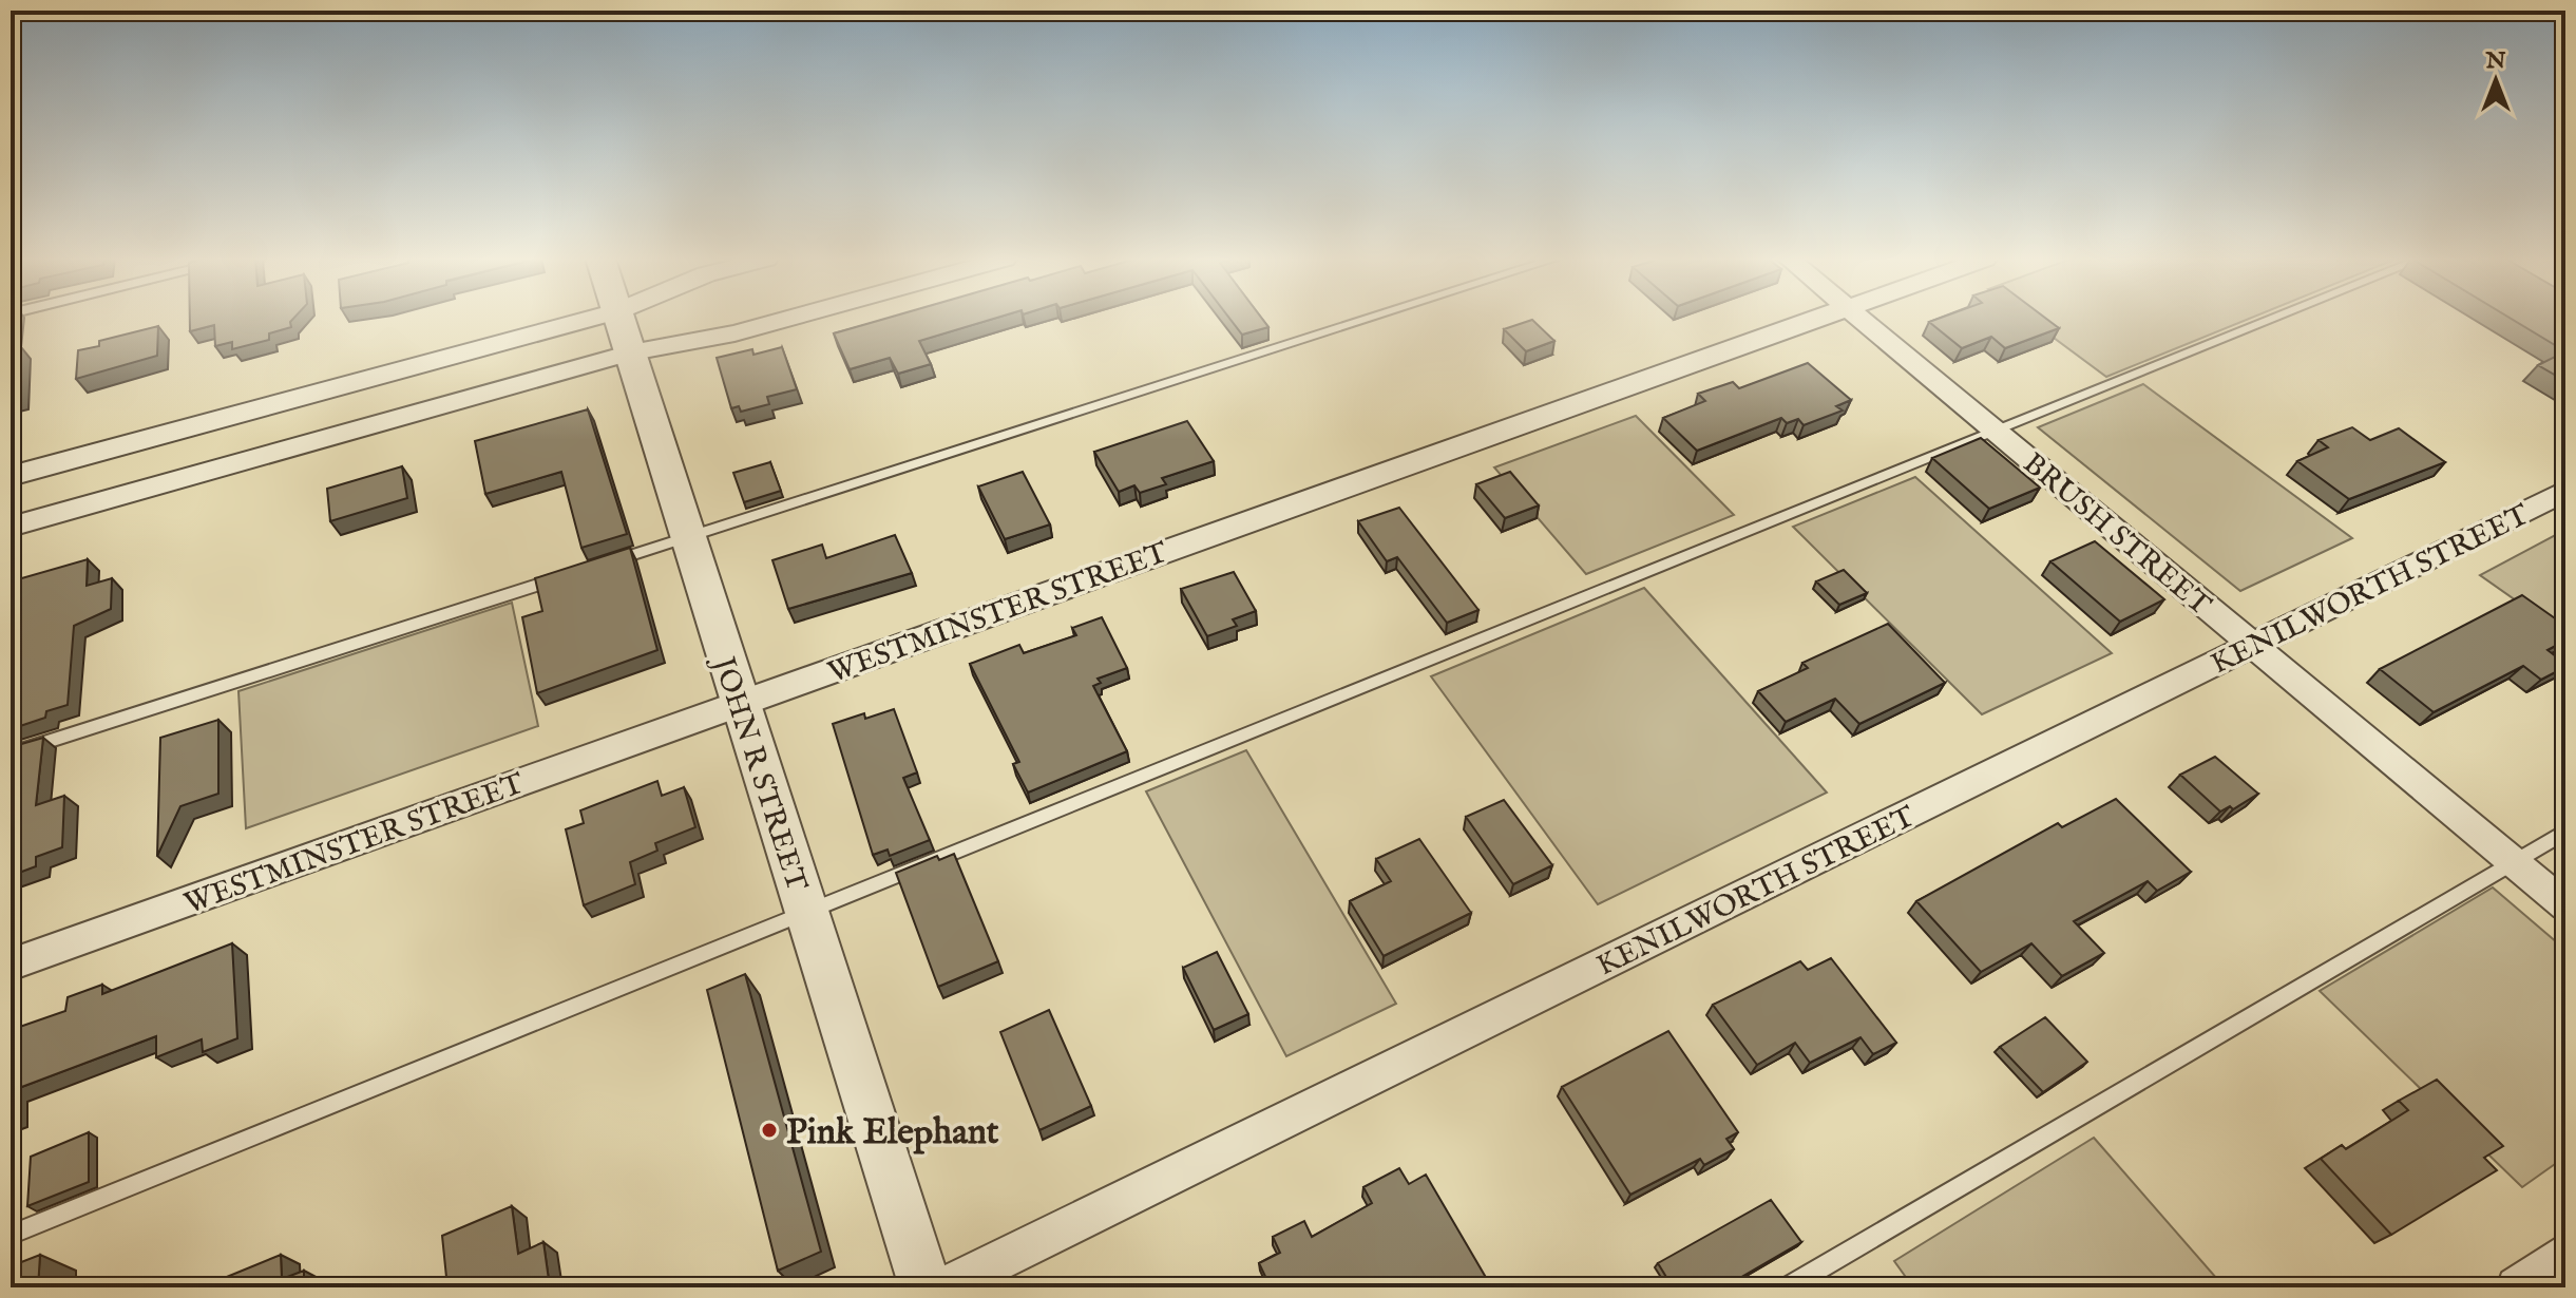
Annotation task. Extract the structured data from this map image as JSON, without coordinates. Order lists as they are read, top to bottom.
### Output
{
  "streets": {
    "street": [
      "BRUSH STREET",
      "KENILWORTH STREET",
      "WESTMINSTER STREET",
      "JOHN R STREET"
    ]
  },
  "crossings": [
    ["BRUSH STREET", "KENILWORTH STREET"],
    ["WESTMINSTER STREET", "JOHN R STREET"]
  ],
  "places": ["Pink Elephant"],
  "north": "top"
}
